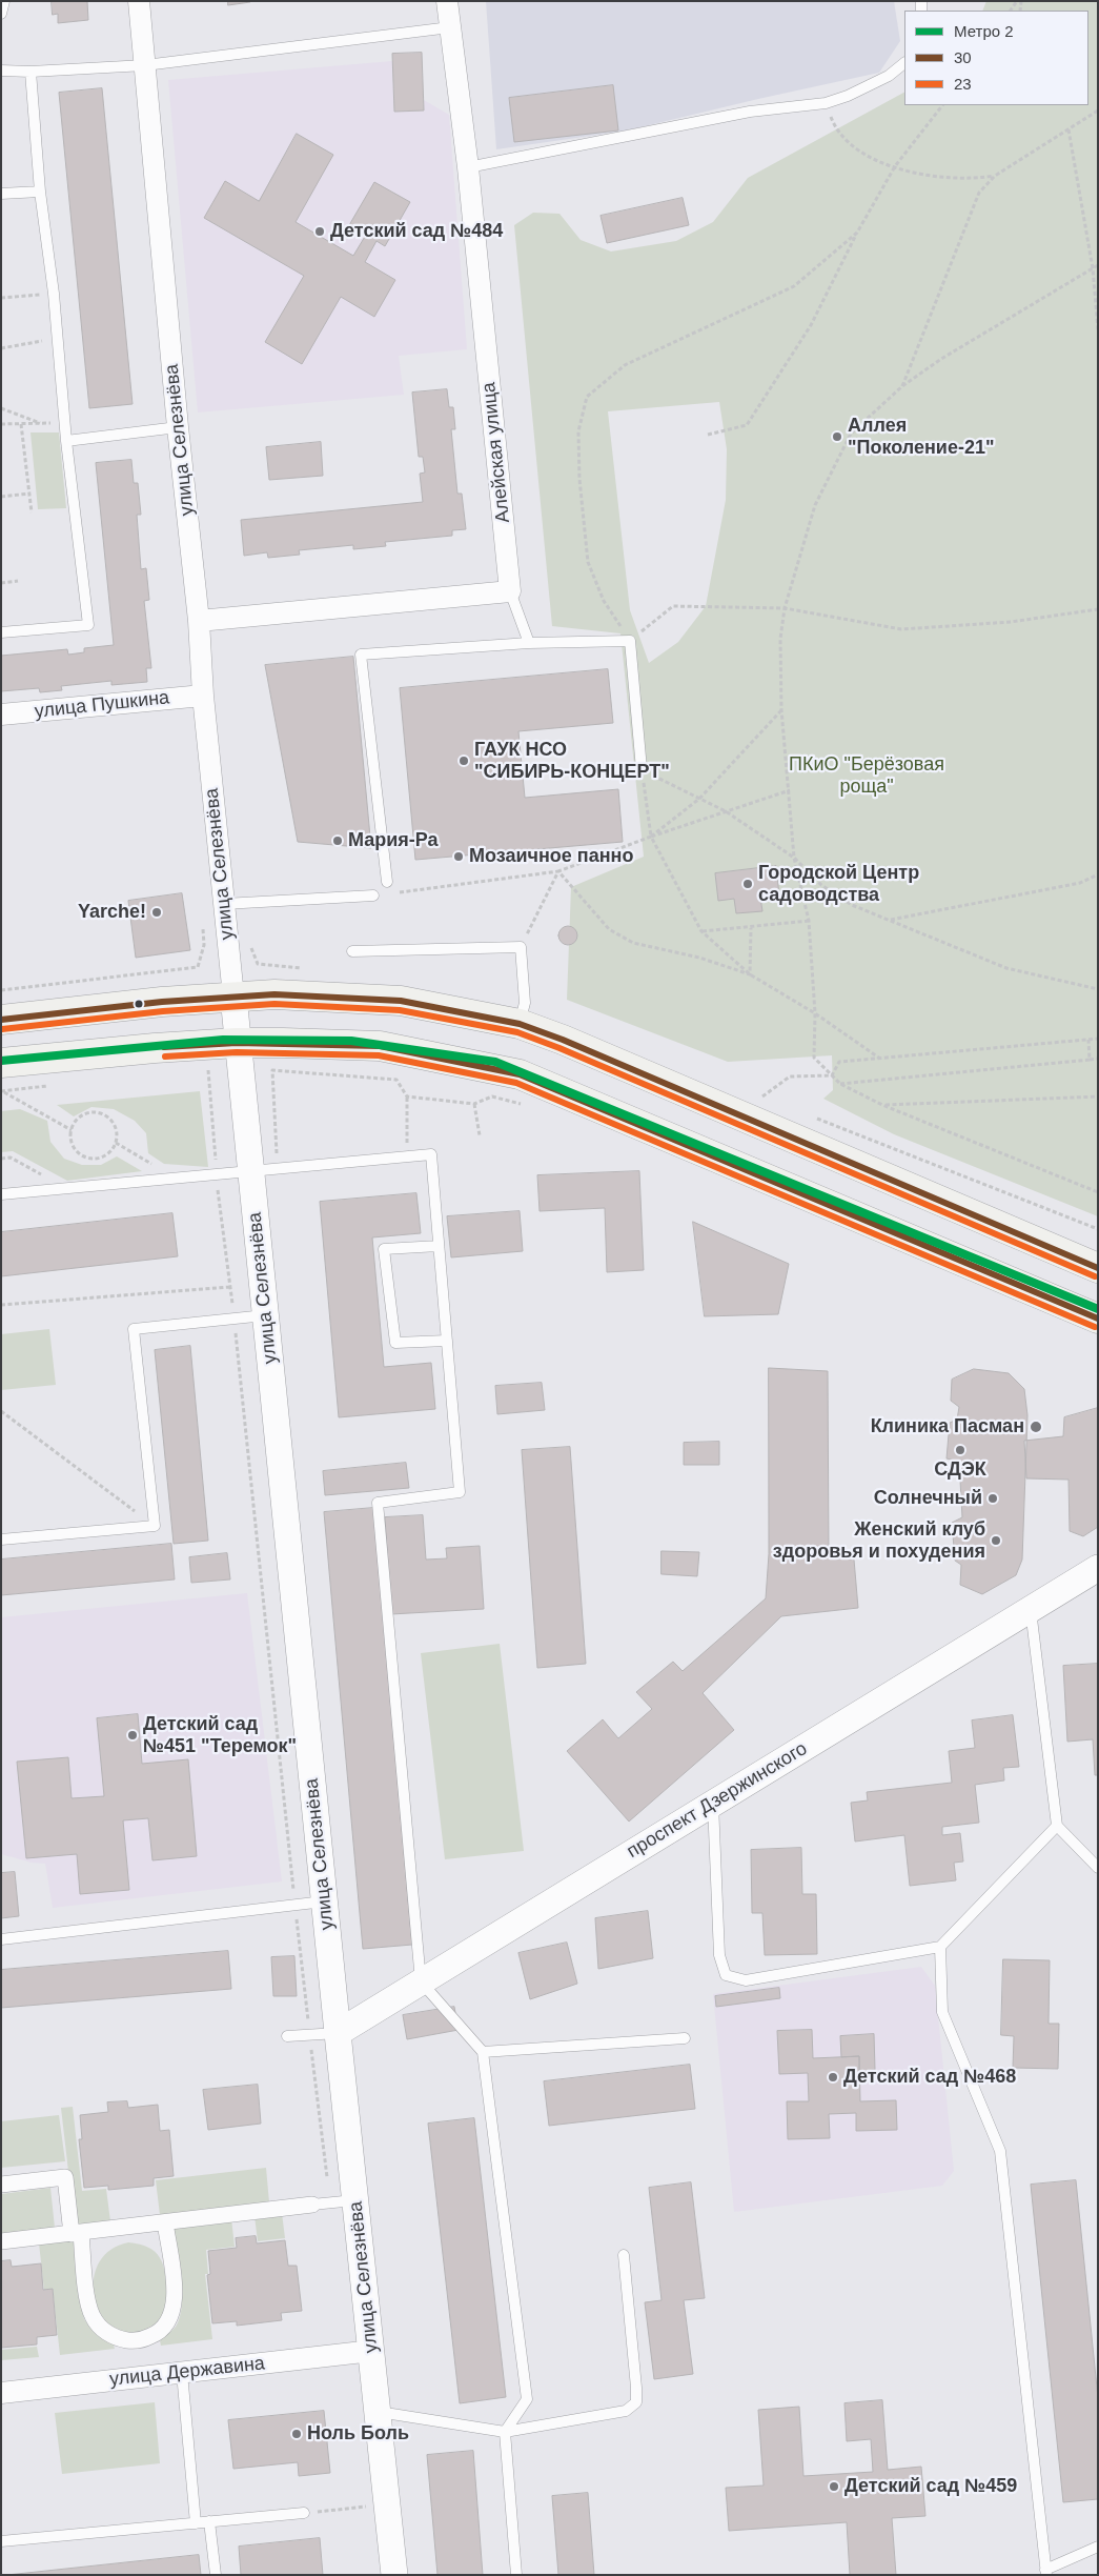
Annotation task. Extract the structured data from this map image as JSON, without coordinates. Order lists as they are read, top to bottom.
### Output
{
  "streets": {
    "street": [
      "улица Селезнёва",
      "Алейская улица",
      "улица Пушкина",
      "проспект Дзержинского",
      "улица Державина"
    ]
  },
  "crossings": [
    ["улица Селезнёва", "улица Пушкина"],
    ["улица Селезнёва", "проспект Дзержинского"],
    ["улица Селезнёва", "улица Державина"]
  ],
  "parks": ["ПКиО \"Берёзовая роща\""],
  "places": [
    "Детский сад №484",
    "Аллея \"Поколение-21\"",
    "ГАУК НСО \"СИБИРЬ-КОНЦЕРТ\"",
    "Мария-Ра",
    "Мозаичное панно",
    "Городской Центр садоводства",
    "Yarche!",
    "Клиника Пасман",
    "СДЭК",
    "Солнечный",
    "Женский клуб здоровья и похудения",
    "Детский сад №451 \"Теремок\"",
    "Детский сад №468",
    "Ноль Боль",
    "Детский сад №459"
  ],
  "lines": ["transit line 30", "transit line 23", "metro line 2"],
  "legend": ["Метро 2", "30", "23"]
}
